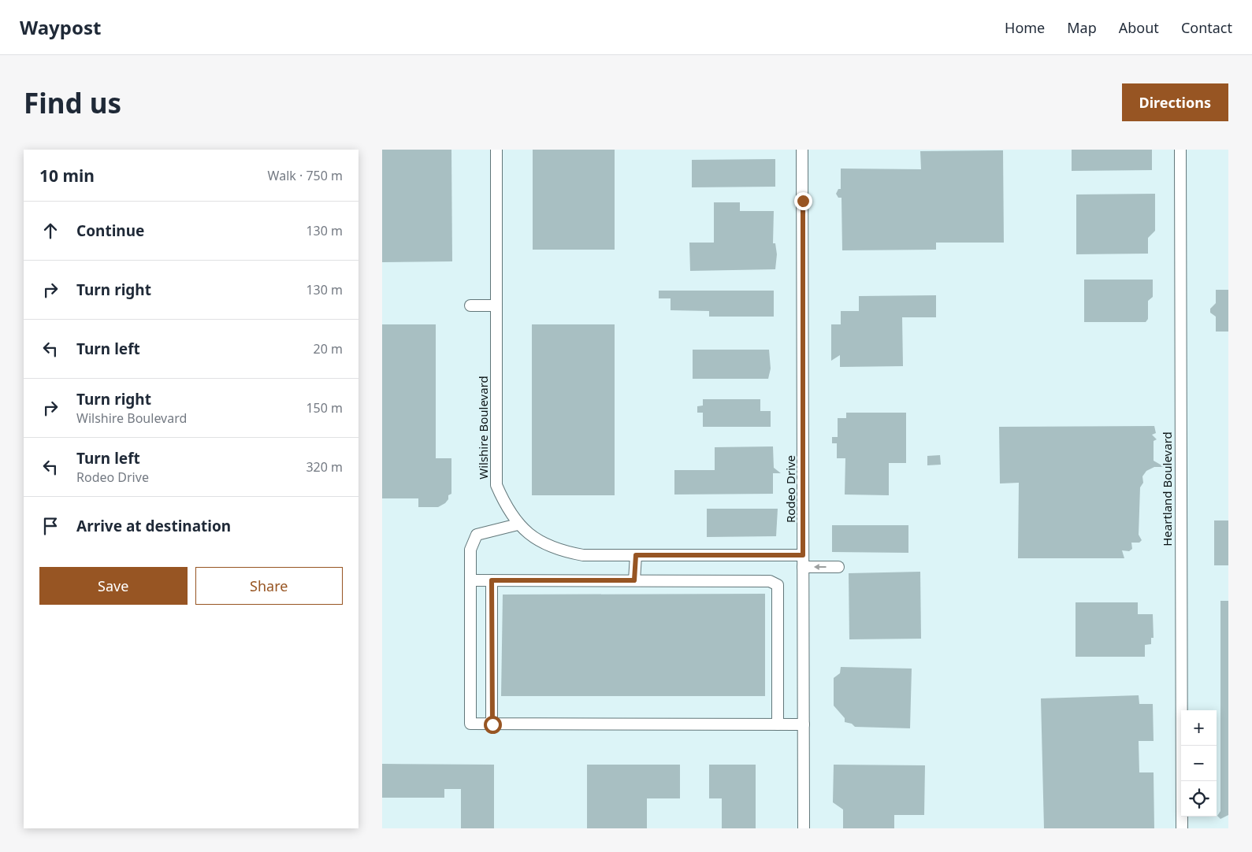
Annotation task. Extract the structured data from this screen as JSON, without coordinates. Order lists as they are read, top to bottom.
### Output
{
  "streets": {
    "street": ["Wilshire Boulevard", "Rodeo Drive", "Heartland Boulevard"]
  },
  "crossings": [
    ["Wilshire Boulevard", "Rodeo Drive"]
  ],
  "page": {
    "header": "Waypost",
    "nav": [
      "Home",
      "Map",
      "About",
      "Contact"
    ],
    "buttons": [
      "Directions",
      ["Save", "Share"]
    ],
    "title": "Find us",
    "heading": ["10 min", "Walk · 750 m"],
    "list": [
      ["Continue", "130 m"],
      ["Turn right", "130 m"],
      ["Turn left", "20 m"],
      ["Turn right", "Wilshire Boulevard", "150 m"],
      ["Turn left", "Rodeo Drive", "320 m"],
      "Arrive at destination"
    ],
    "map_buttons": ["+", "−"]
  }
}
